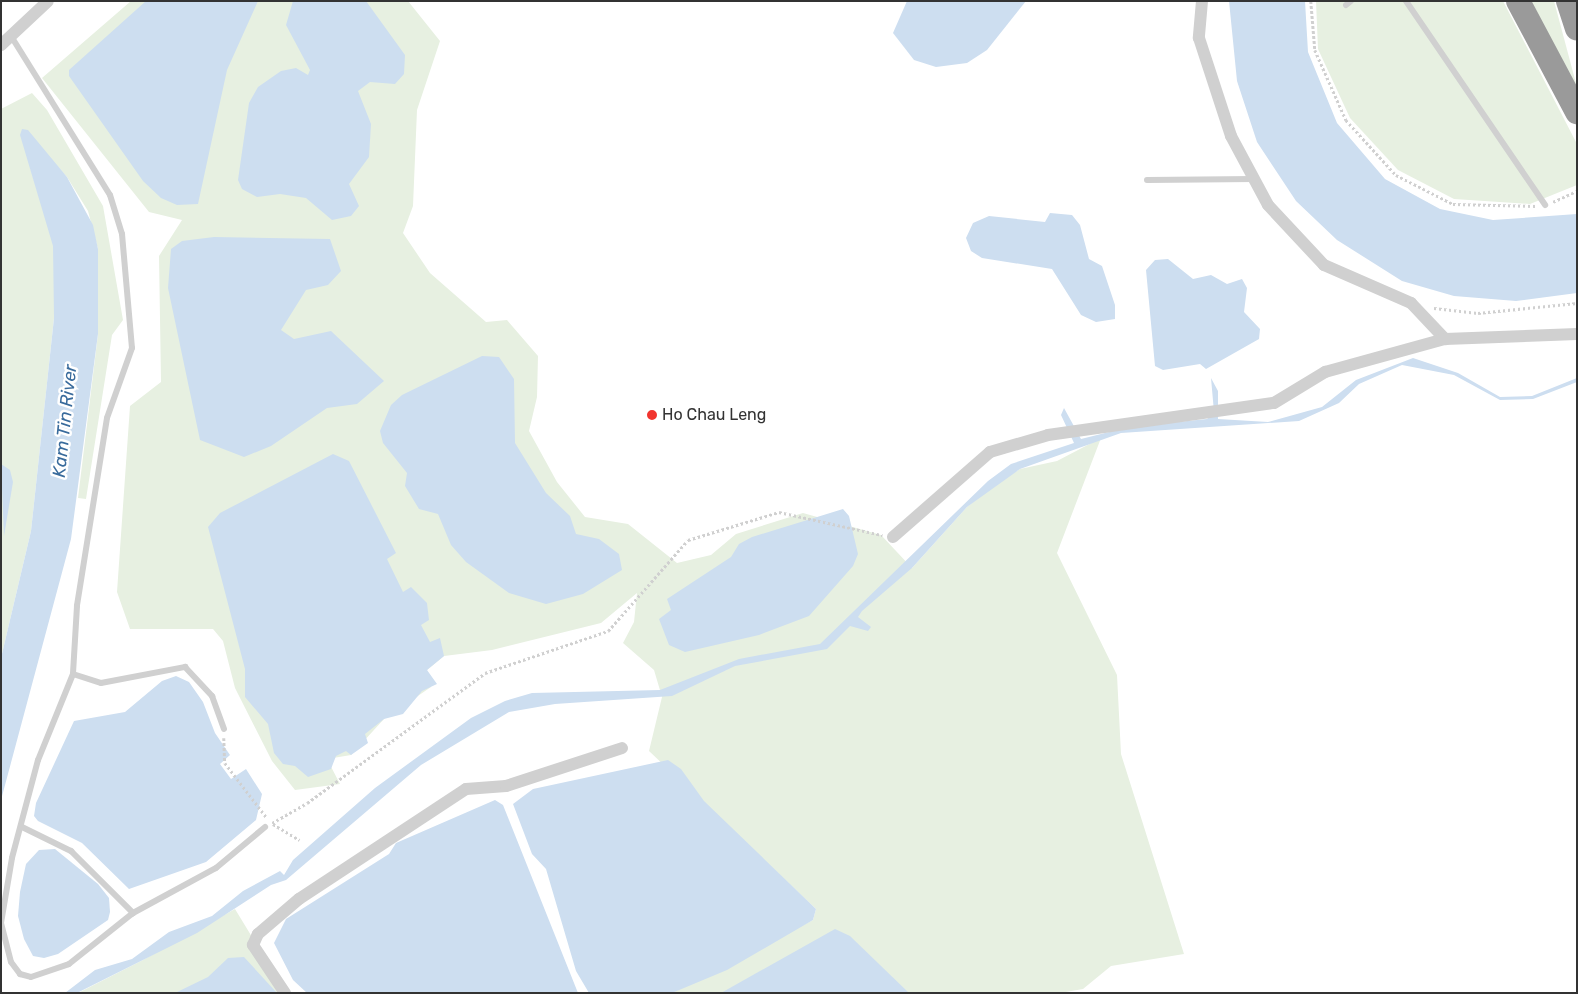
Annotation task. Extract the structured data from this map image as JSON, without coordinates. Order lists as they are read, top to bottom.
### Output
{
  "water": ["Kam Tin River"],
  "places": ["Ho Chau Leng"]
}
